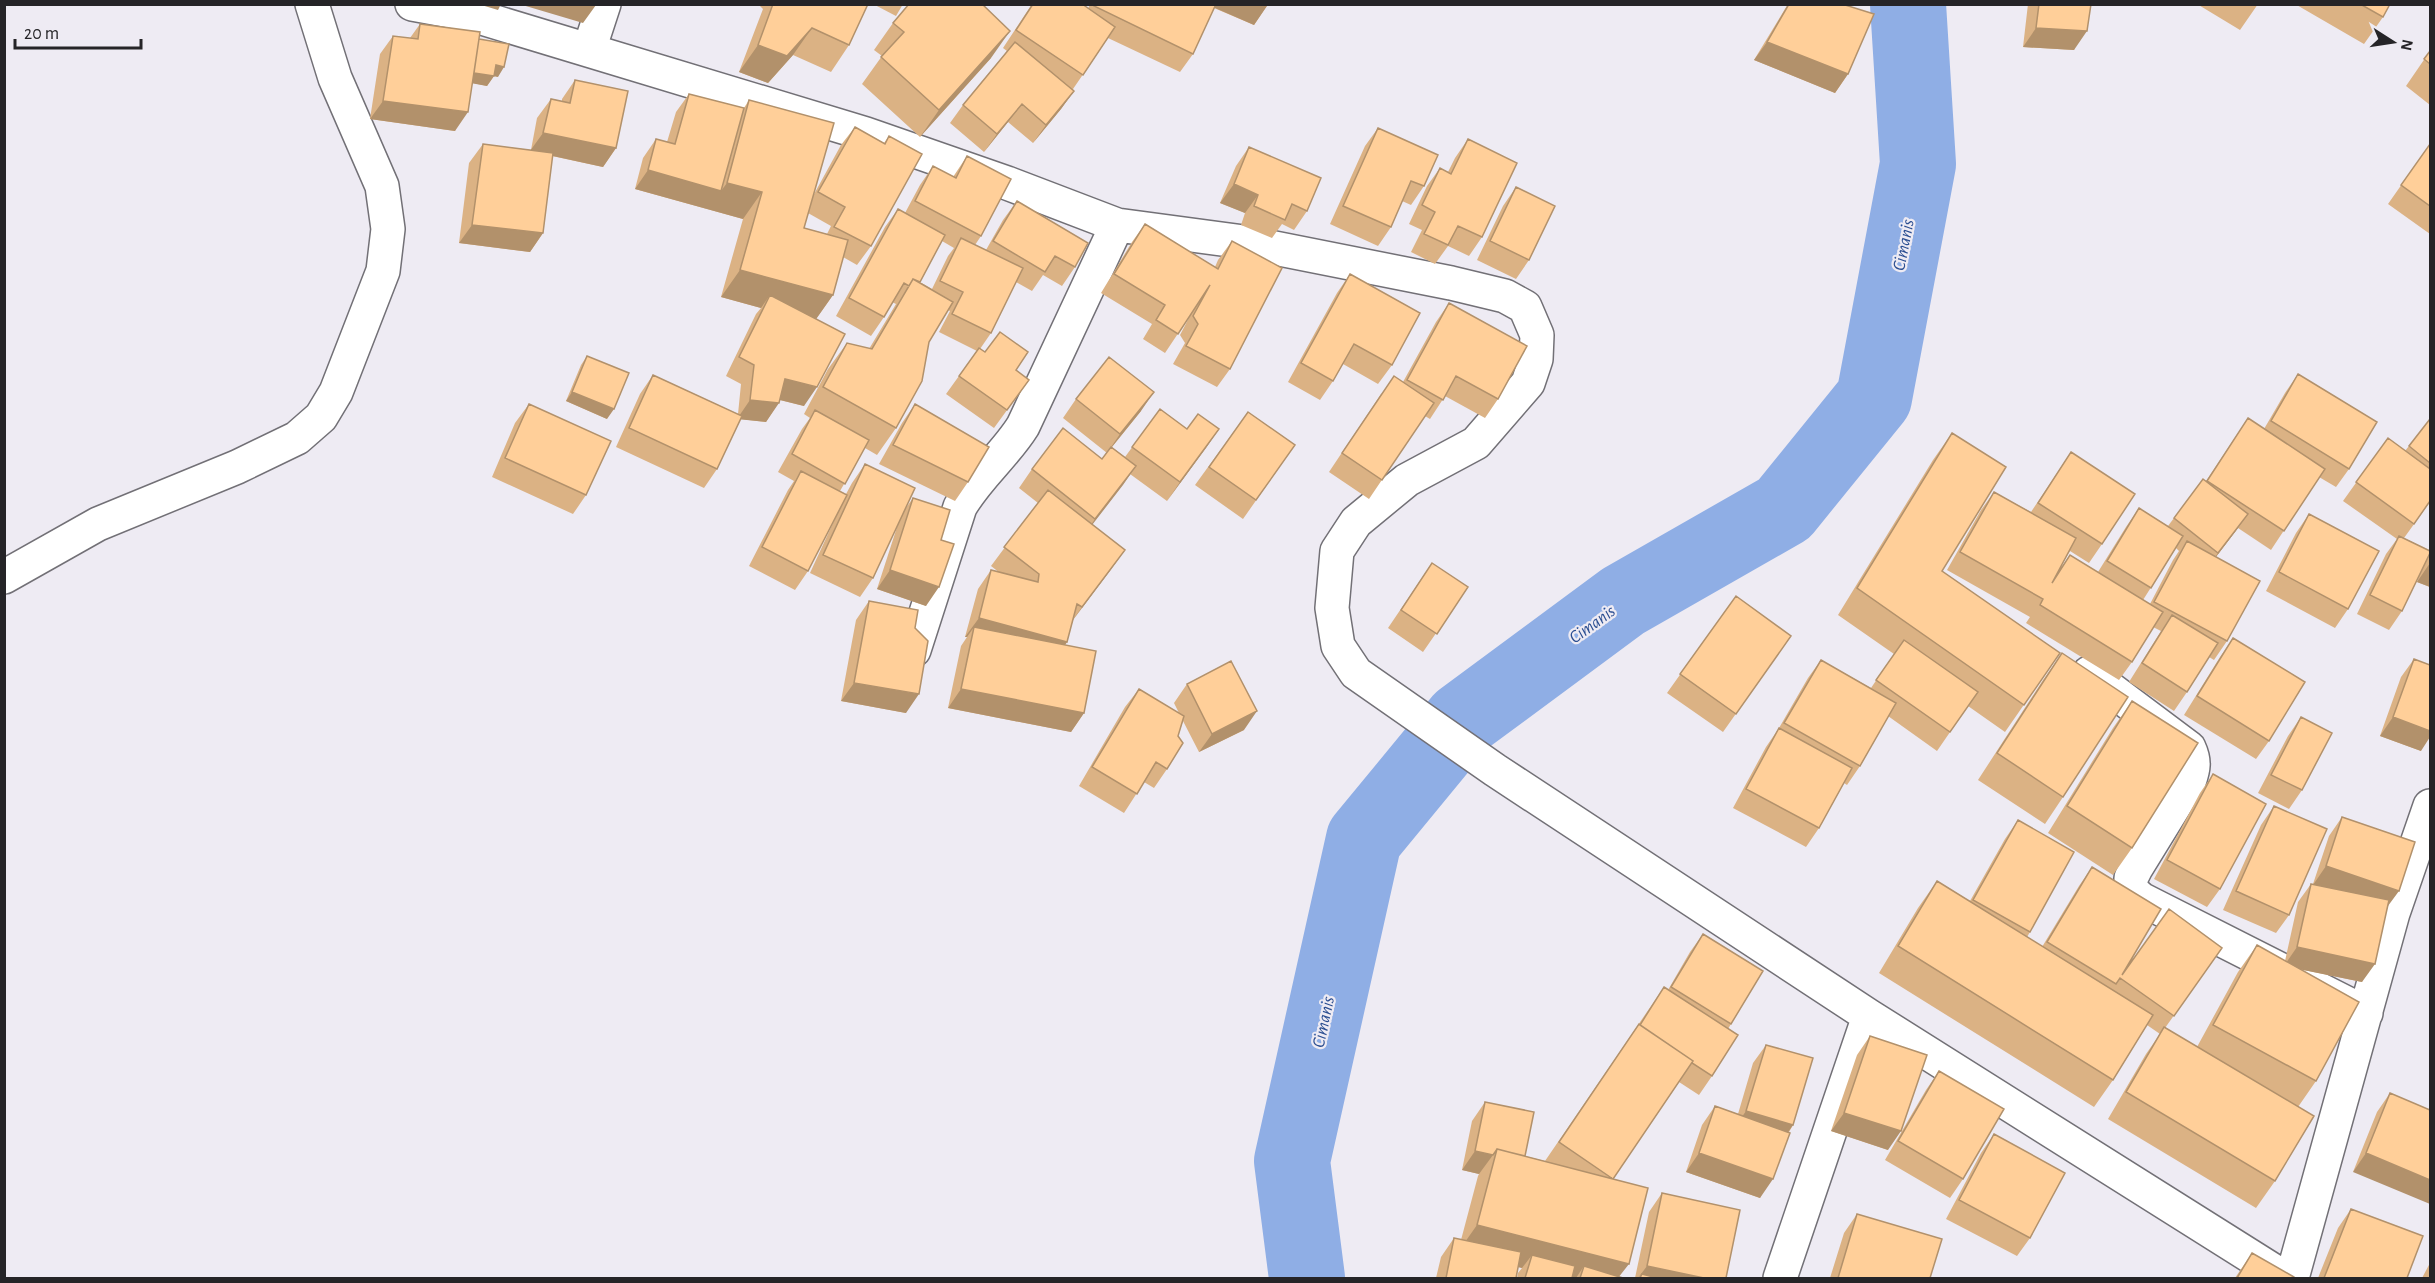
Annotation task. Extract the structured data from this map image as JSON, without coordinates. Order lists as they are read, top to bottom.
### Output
{
  "water": ["Cimanis"],
  "scale_bar": "20 m",
  "north": "right"
}
